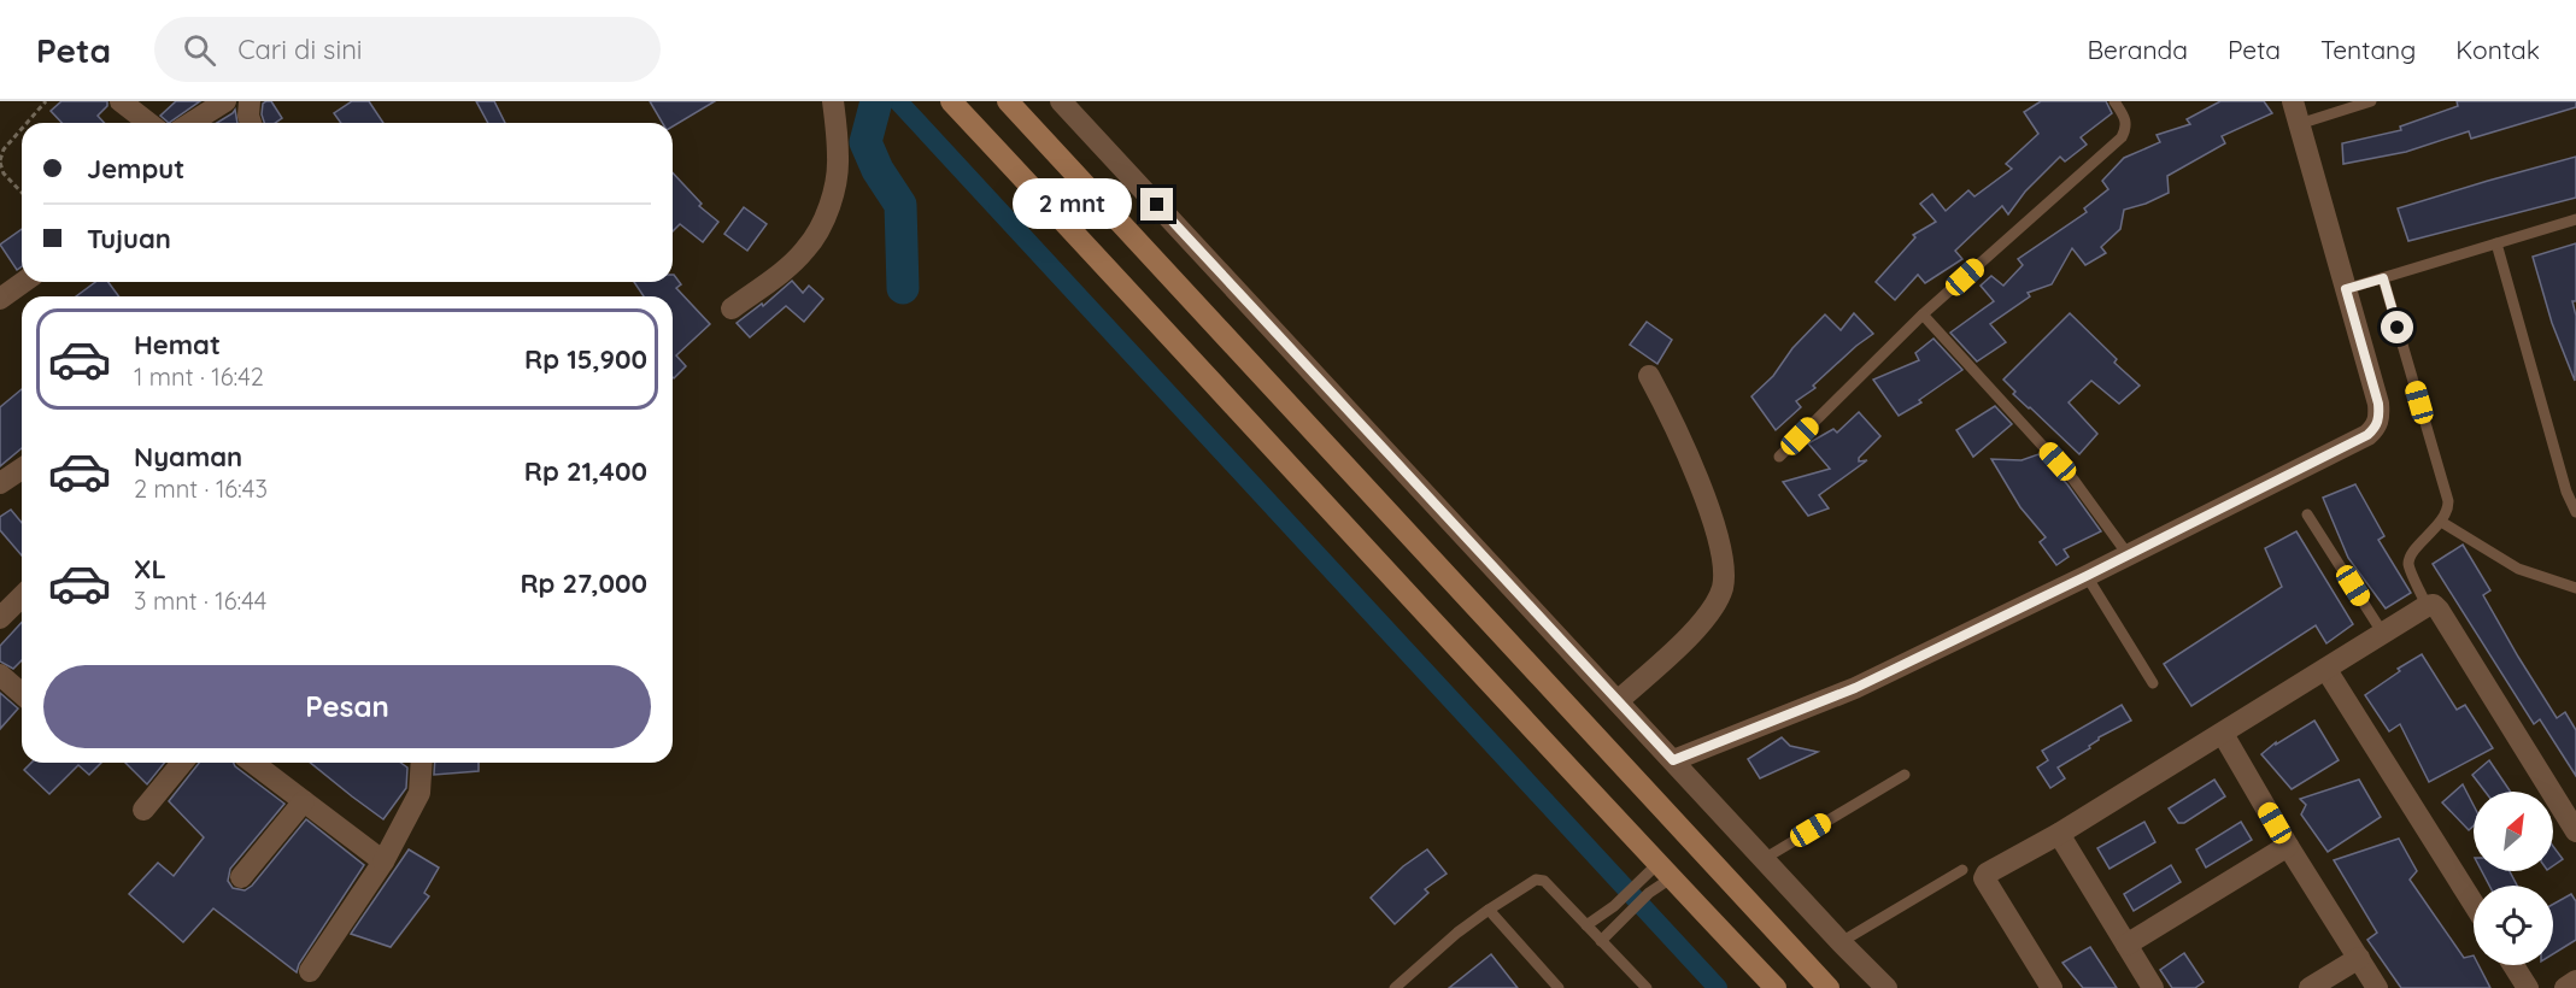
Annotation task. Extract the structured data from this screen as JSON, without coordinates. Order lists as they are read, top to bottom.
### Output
{
  "north": "top right",
  "page": {
    "header": "Peta",
    "search": "Cari di sini",
    "nav": [
      "Beranda",
      "Peta",
      "Tentang",
      "Kontak"
    ],
    "banner": ["Jemput", "Tujuan"],
    "bubble": "2 mnt",
    "list": [
      {
        "name": "Hemat",
        "note": "1 mnt · 16:42",
        "value": "Rp 15,900"
      },
      {
        "name": "Nyaman",
        "note": "2 mnt · 16:43",
        "value": "Rp 21,400"
      },
      {
        "name": "XL",
        "note": "3 mnt · 16:44",
        "value": "Rp 27,000"
      }
    ],
    "buttons": "Pesan"
  }
}
